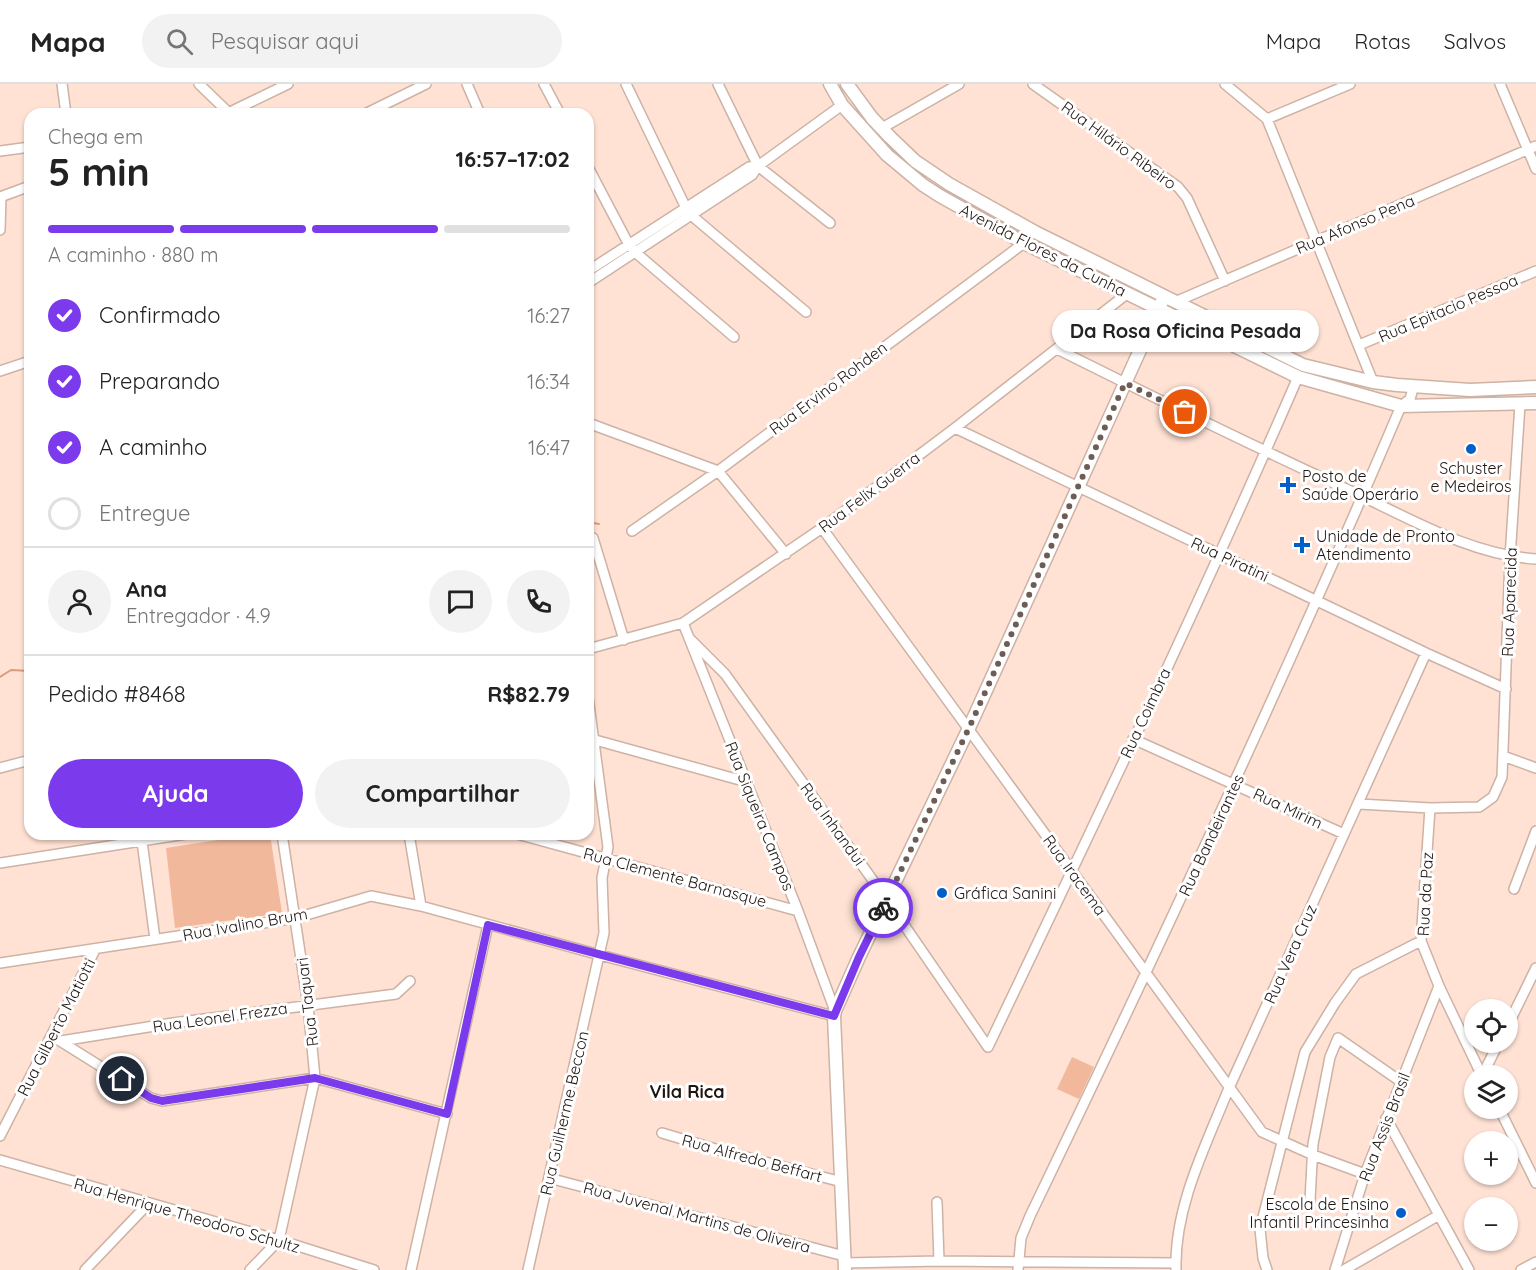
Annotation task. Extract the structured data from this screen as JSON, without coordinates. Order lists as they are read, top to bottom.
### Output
{
  "streets": {
    "main road": ["Avenida Flores da Cunha", "Rua Siqueira Campos"],
    "street": [
      "Rua Hilário Ribeiro",
      "Rua Afonso Pena",
      "Rua Epitacio Pessoa",
      "Rua Ervino Rohden",
      "Rua Felix Guerra",
      "Rua Piratini",
      "Rua Aparecida",
      "Rua Coimbra",
      "Rua Mirim",
      "Rua Inhandui",
      "Rua Bandeirantes",
      "Rua Iracema",
      "Rua Clemente Barnasque",
      "Rua da Paz",
      "Rua Ivalino Brum",
      "Rua Vera Cruz",
      "Rua Taquari",
      "Rua Leonel Frezza",
      "Rua Gilberto Matiotti",
      "Rua Guilherme Beccon",
      "Rua Assis Brasil",
      "Rua Alfredo Beffart",
      "Rua Henrique Theodoro Schultz",
      "Rua Juvenal Martins de Oliveira"
    ]
  },
  "crossings": [
    ["Rua Hilário Ribeiro", "Rua Afonso Pena"],
    ["Rua Afonso Pena", "Avenida Flores da Cunha"],
    ["Avenida Flores da Cunha", "Rua Ervino Rohden"],
    ["Avenida Flores da Cunha", "Rua Felix Guerra"],
    ["Avenida Flores da Cunha", "Rua Aparecida"],
    ["Avenida Flores da Cunha", "Rua Coimbra"],
    ["Avenida Flores da Cunha", "Rua Bandeirantes"],
    ["Rua Felix Guerra", "Rua Piratini"],
    ["Rua Felix Guerra", "Rua Siqueira Campos"],
    ["Rua Felix Guerra", "Rua Iracema"],
    ["Rua Piratini", "Rua Aparecida"],
    ["Rua Piratini", "Rua Coimbra"],
    ["Rua Piratini", "Rua Bandeirantes"],
    ["Rua Piratini", "Rua Vera Cruz"],
    ["Rua Aparecida", "Rua da Paz"],
    ["Rua Coimbra", "Rua Mirim"],
    ["Rua Coimbra", "Rua Inhandui"],
    ["Rua Coimbra", "Rua Iracema"],
    ["Rua Mirim", "Rua Bandeirantes"],
    ["Rua Mirim", "Rua Vera Cruz"],
    ["Rua Siqueira Campos", "Rua Inhandui"],
    ["Rua Siqueira Campos", "Rua Clemente Barnasque"],
    ["Rua Siqueira Campos", "Rua Ivalino Brum"],
    ["Rua Siqueira Campos", "Rua Alfredo Beffart"],
    ["Rua Siqueira Campos", "Rua Juvenal Martins de Oliveira"],
    ["Rua Bandeirantes", "Rua Iracema"],
    ["Rua Bandeirantes", "Rua Juvenal Martins de Oliveira"],
    ["Rua Iracema", "Rua Vera Cruz"],
    ["Rua Iracema", "Rua Assis Brasil"],
    ["Rua Clemente Barnasque", "Rua Guilherme Beccon"],
    ["Rua da Paz", "Rua Assis Brasil"],
    ["Rua Ivalino Brum", "Rua Taquari"],
    ["Rua Ivalino Brum", "Rua Gilberto Matiotti"],
    ["Rua Ivalino Brum", "Rua Guilherme Beccon"],
    ["Rua Vera Cruz", "Rua Juvenal Martins de Oliveira"],
    ["Rua Taquari", "Rua Leonel Frezza"],
    ["Rua Taquari", "Rua Henrique Theodoro Schultz"],
    ["Rua Guilherme Beccon", "Rua Juvenal Martins de Oliveira"]
  ],
  "districts": ["Vila Rica"],
  "places": {
    "other": [
      "Da Rosa Oficina Pesada",
      "Schuster e Medeiros",
      "Gráfica Sanini",
      "Escola de Ensino Infantil Princesinha"
    ],
    "health": ["Posto de Saúde Operário", "Unidade de Pronto Atendimento"]
  },
  "page": {
    "header": "Mapa",
    "search": "Pesquisar aqui",
    "nav": ["Mapa", "Rotas", "Salvos"],
    "heading": ["5 min", "Chega em", "16:57–17:02"],
    "panel": [
      "Ana",
      "Entregador · 4.9",
      "Pedido #8468",
      "R$82.79"
    ],
    "bar": "A caminho · 880 m",
    "list": [
      ["Confirmado", "16:27"],
      ["Preparando", "16:34"],
      ["A caminho", "16:47"],
      "Entregue"
    ],
    "bubble": "Da Rosa Oficina Pesada",
    "buttons": ["Ajuda", "Compartilhar"],
    "map_buttons": ["+", "−"]
  }
}
